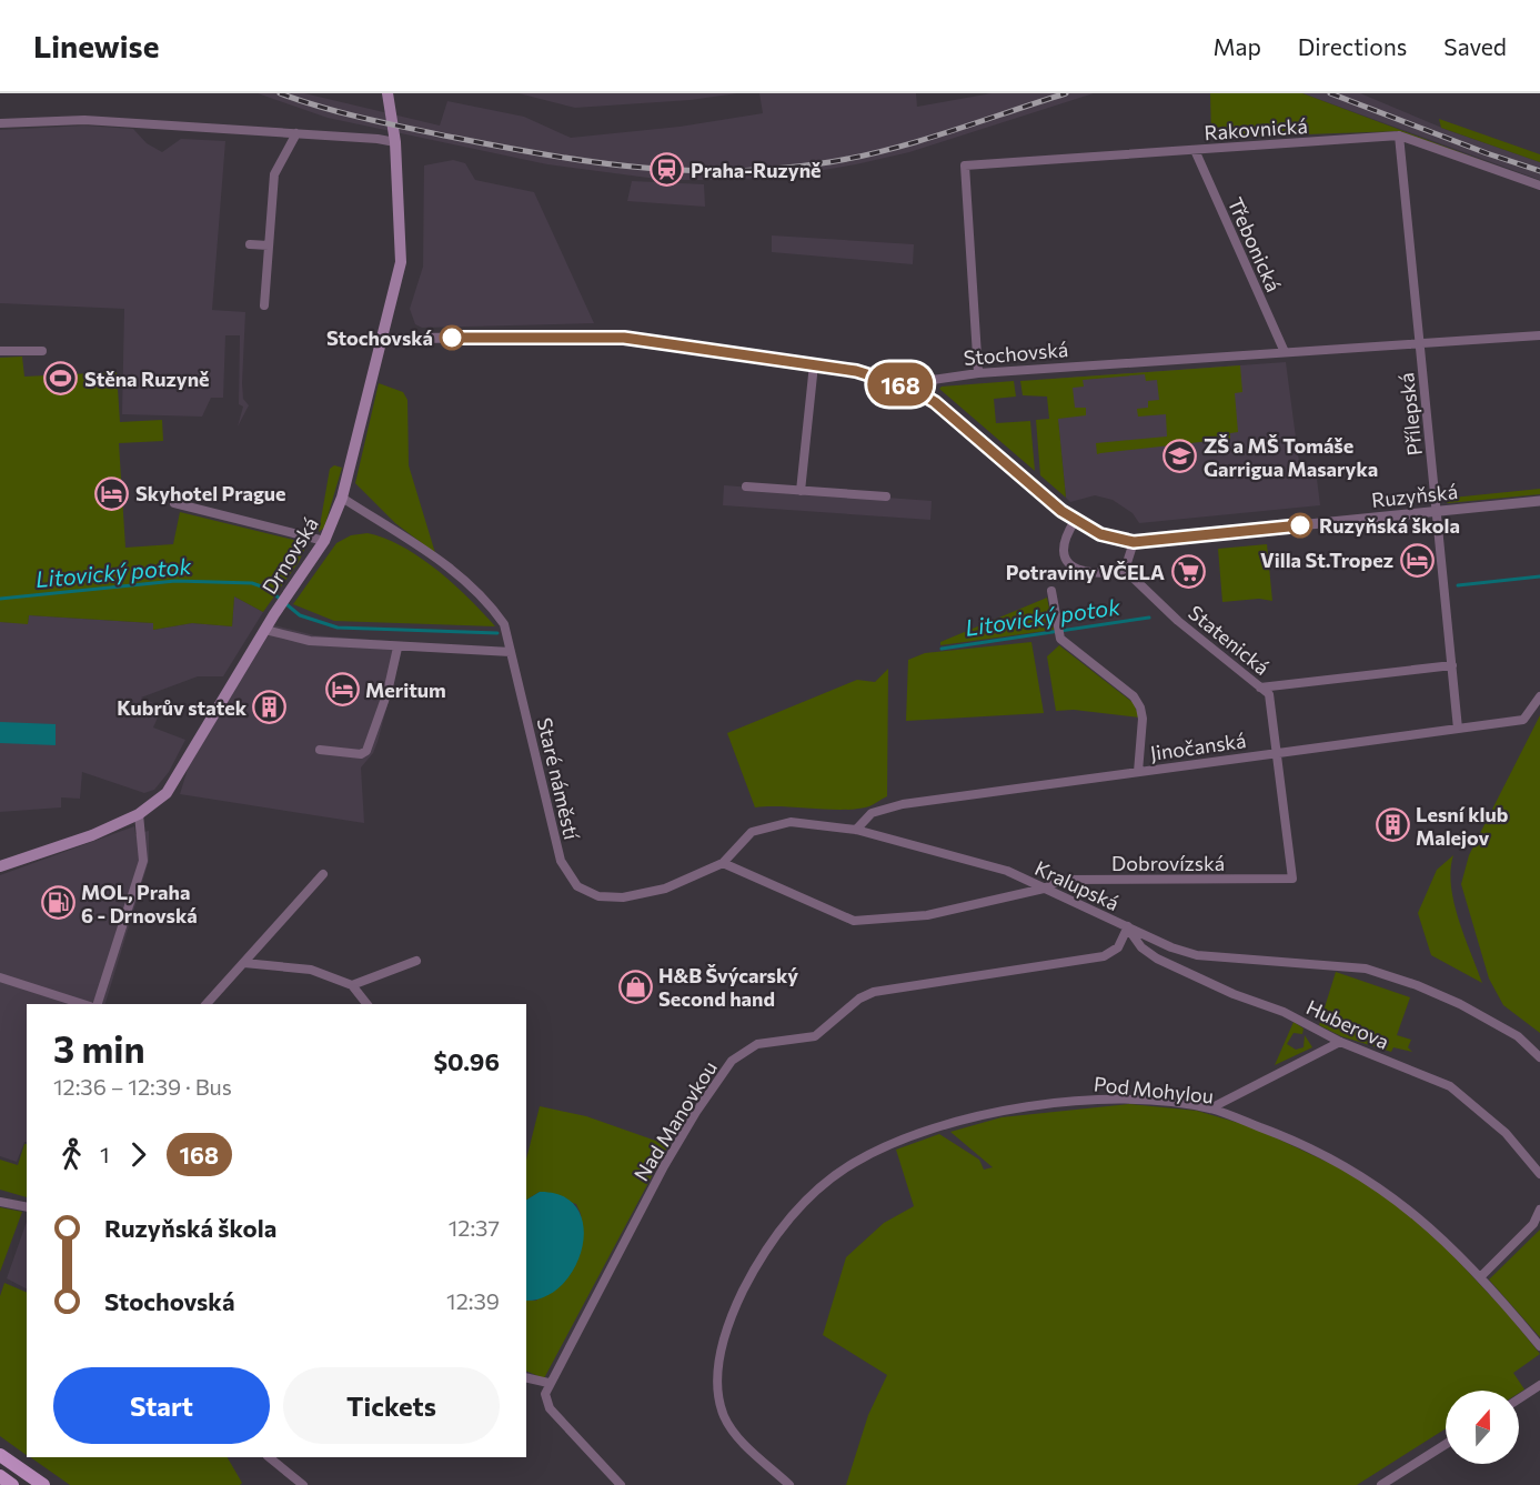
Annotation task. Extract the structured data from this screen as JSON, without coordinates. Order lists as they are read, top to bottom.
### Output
{
  "streets": {
    "main road": ["Drnovská"],
    "street": [
      "Rakovnická",
      "Třebonická",
      "Stochovská",
      "Přílepská",
      "Ruzyňská",
      "Statenická",
      "Jinočanská",
      "Staré náměstí",
      "Dobrovízská",
      "Kralupská",
      "Huberova",
      "Pod Mohylou",
      "Nad Manovkou"
    ]
  },
  "crossings": [
    ["Rakovnická", "Třebonická"],
    ["Rakovnická", "Stochovská"],
    ["Rakovnická", "Přílepská"],
    ["Třebonická", "Stochovská"],
    ["Stochovská", "Přílepská"],
    ["Stochovská", "Ruzyňská"],
    ["Přílepská", "Ruzyňská"],
    ["Přílepská", "Jinočanská"],
    ["Drnovská", "Staré náměstí"],
    ["Statenická", "Jinočanská"],
    ["Statenická", "Dobrovízská"],
    ["Jinočanská", "Kralupská"],
    ["Staré náměstí", "Kralupská"],
    ["Dobrovízská", "Kralupská"],
    ["Kralupská", "Huberova"],
    ["Kralupská", "Nad Manovkou"],
    ["Huberova", "Nad Manovkou"]
  ],
  "water": ["Litovický potok"],
  "places": {
    "station": ["Praha-Ruzyně"],
    "other": ["Stochovská", "Ruzyňská škola"],
    "sports": ["Stěna Ruzyně"],
    "school or university": ["ZŠ a MŠ Tomáše Garrigua Masaryka"],
    "hotel": ["Skyhotel Prague", "Villa St.Tropez", "Meritum"],
    "supermarket": ["Potraviny VČELA"],
    "building": ["Kubrův statek", "Lesní klub Malejov"],
    "fuel station": ["MOL, Praha 6 - Drnovská"],
    "shop": ["H&B Švýcarský Second hand"]
  },
  "lines": ["bus line 168"],
  "north": "top",
  "page": {
    "header": "Linewise",
    "nav": ["Map", "Directions", "Saved"],
    "on_map": "168",
    "heading": ["3 min", "12:36 – 12:39 · Bus", "$0.96"],
    "legs": ["1", "168"],
    "list": [
      {
        "name": "Ruzyňská škola",
        "value": "12:37"
      },
      {
        "name": "Stochovská",
        "value": "12:39"
      }
    ],
    "buttons": ["Start", "Tickets"]
  }
}
